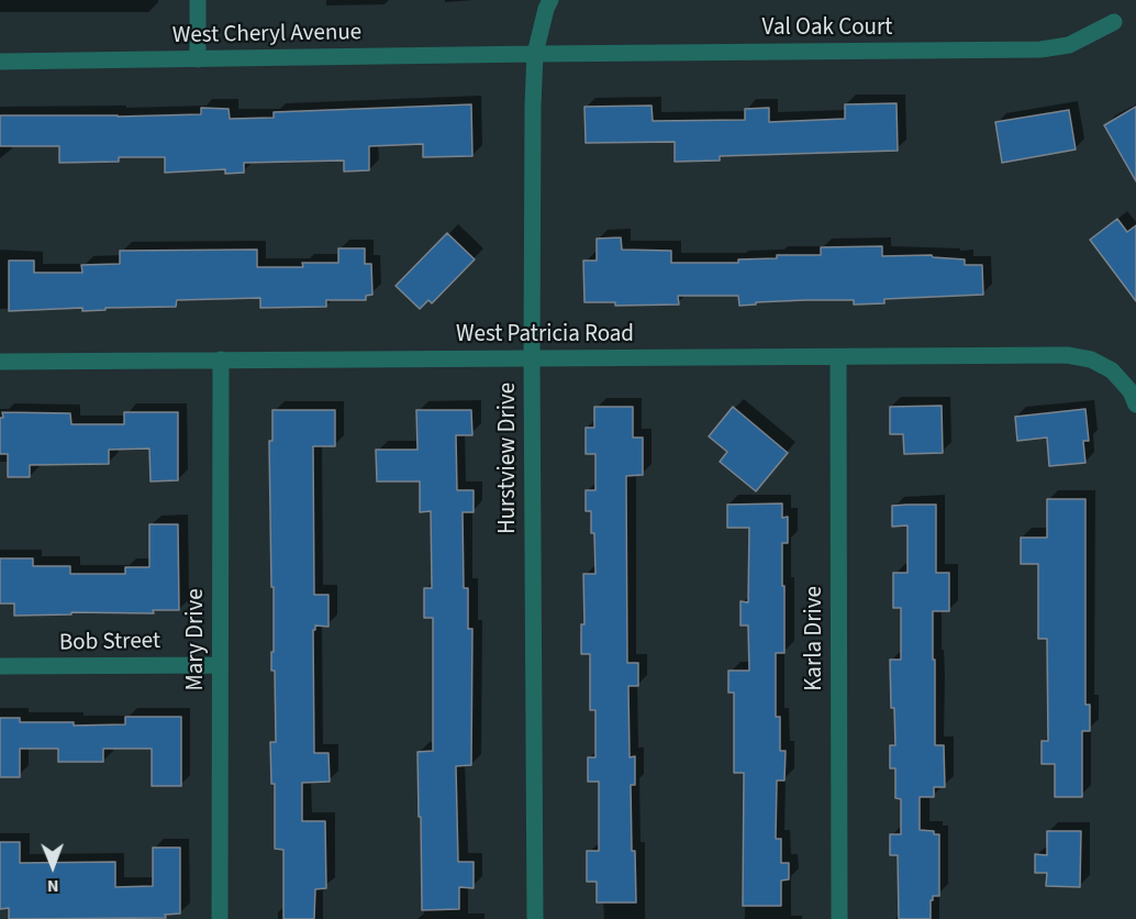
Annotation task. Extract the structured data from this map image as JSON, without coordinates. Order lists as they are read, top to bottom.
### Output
{
  "streets": {
    "street": [
      "Val Oak Court",
      "West Cheryl Avenue",
      "West Patricia Road",
      "Hurstview Drive",
      "Karla Drive",
      "Mary Drive",
      "Bob Street"
    ]
  },
  "crossings": [
    ["Val Oak Court", "West Cheryl Avenue"],
    ["Val Oak Court", "Hurstview Drive"],
    ["West Cheryl Avenue", "Hurstview Drive"],
    ["West Patricia Road", "Hurstview Drive"],
    ["West Patricia Road", "Karla Drive"],
    ["West Patricia Road", "Mary Drive"],
    ["Mary Drive", "Bob Street"]
  ],
  "north": "bottom"
}
